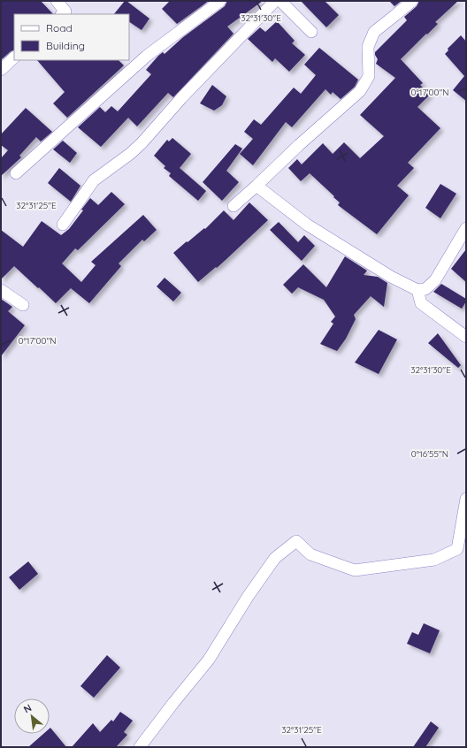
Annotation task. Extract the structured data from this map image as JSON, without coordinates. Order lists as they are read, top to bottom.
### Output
{
  "legend": ["Road", "Building"],
  "north": "top left",
  "coordinates": [
    "32°31'30\"E",
    "0°17'00\"N",
    "32°31'25\"E",
    "0°16'55\"N"
  ]
}
